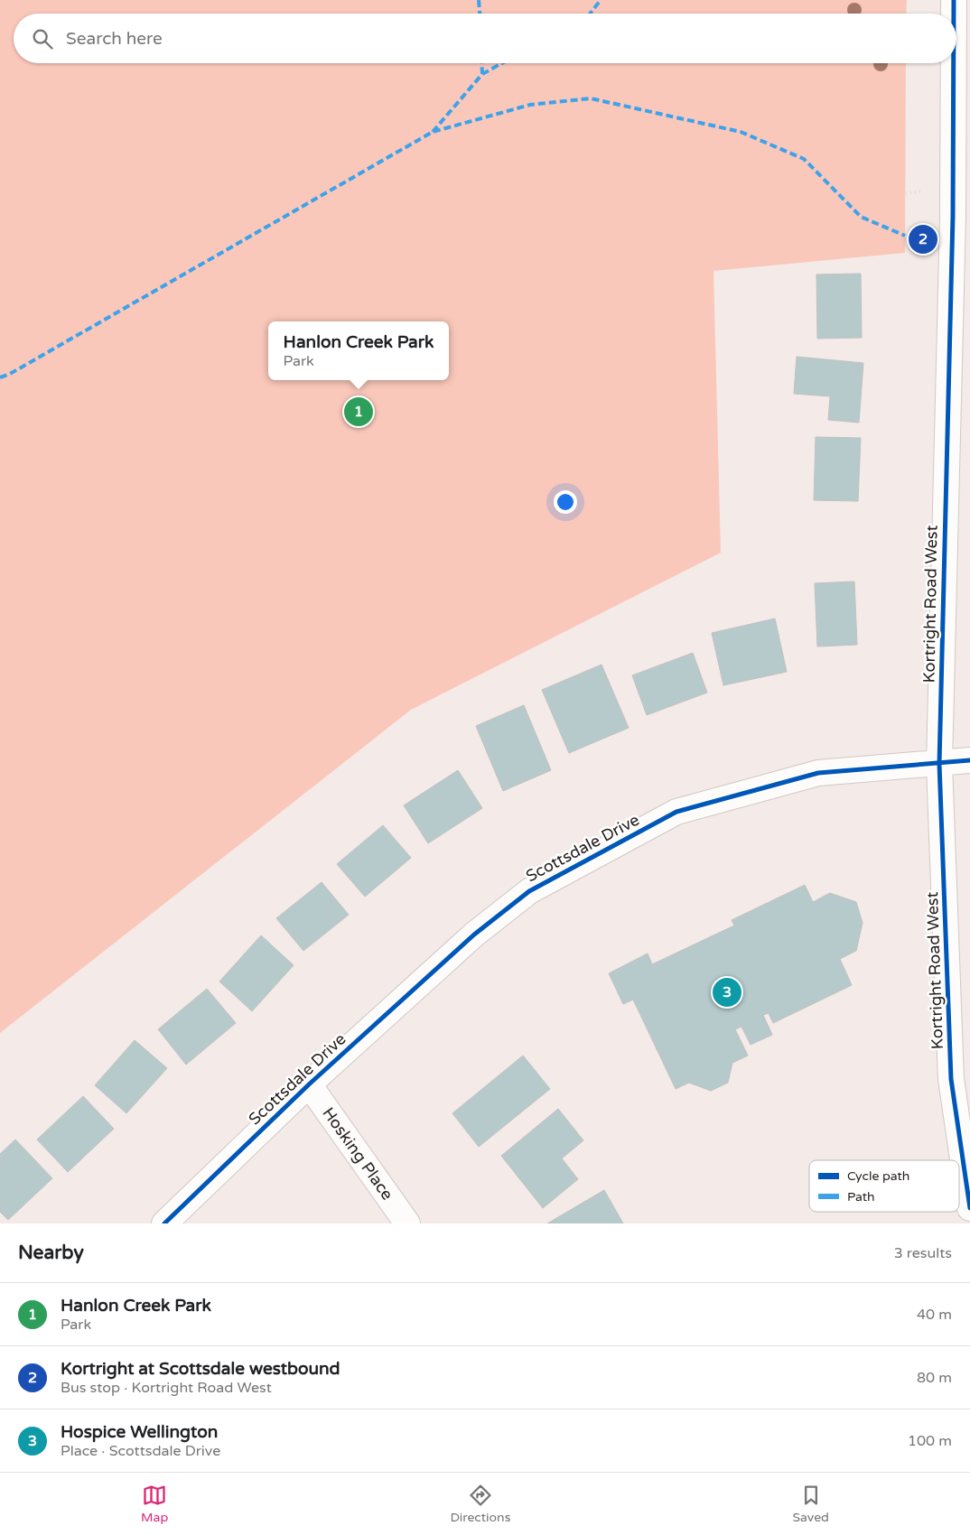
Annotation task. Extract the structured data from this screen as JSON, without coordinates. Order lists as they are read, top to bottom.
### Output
{
  "streets": {
    "street": ["Kortright Road West", "Scottsdale Drive", "Hosking Place"]
  },
  "crossings": [
    ["Kortright Road West", "Scottsdale Drive"],
    ["Scottsdale Drive", "Hosking Place"]
  ],
  "legend": ["Cycle path", "Path"],
  "page": {
    "search": "Search here",
    "pins": ["2", "1", "3"],
    "popup": ["Hanlon Creek Park", "Park"],
    "heading": ["Nearby", "3 results"],
    "list": [
      {
        "mark": "1",
        "name": "Hanlon Creek Park",
        "note": "Park",
        "value": "40 m"
      },
      {
        "mark": "2",
        "name": "Kortright at Scottsdale westbound",
        "note": "Bus stop · Kortright Road West",
        "value": "80 m"
      },
      {
        "mark": "3",
        "name": "Hospice Wellington",
        "note": "Place · Scottsdale Drive",
        "value": "100 m"
      }
    ],
    "nav": ["Map", "Directions", "Saved"]
  }
}
